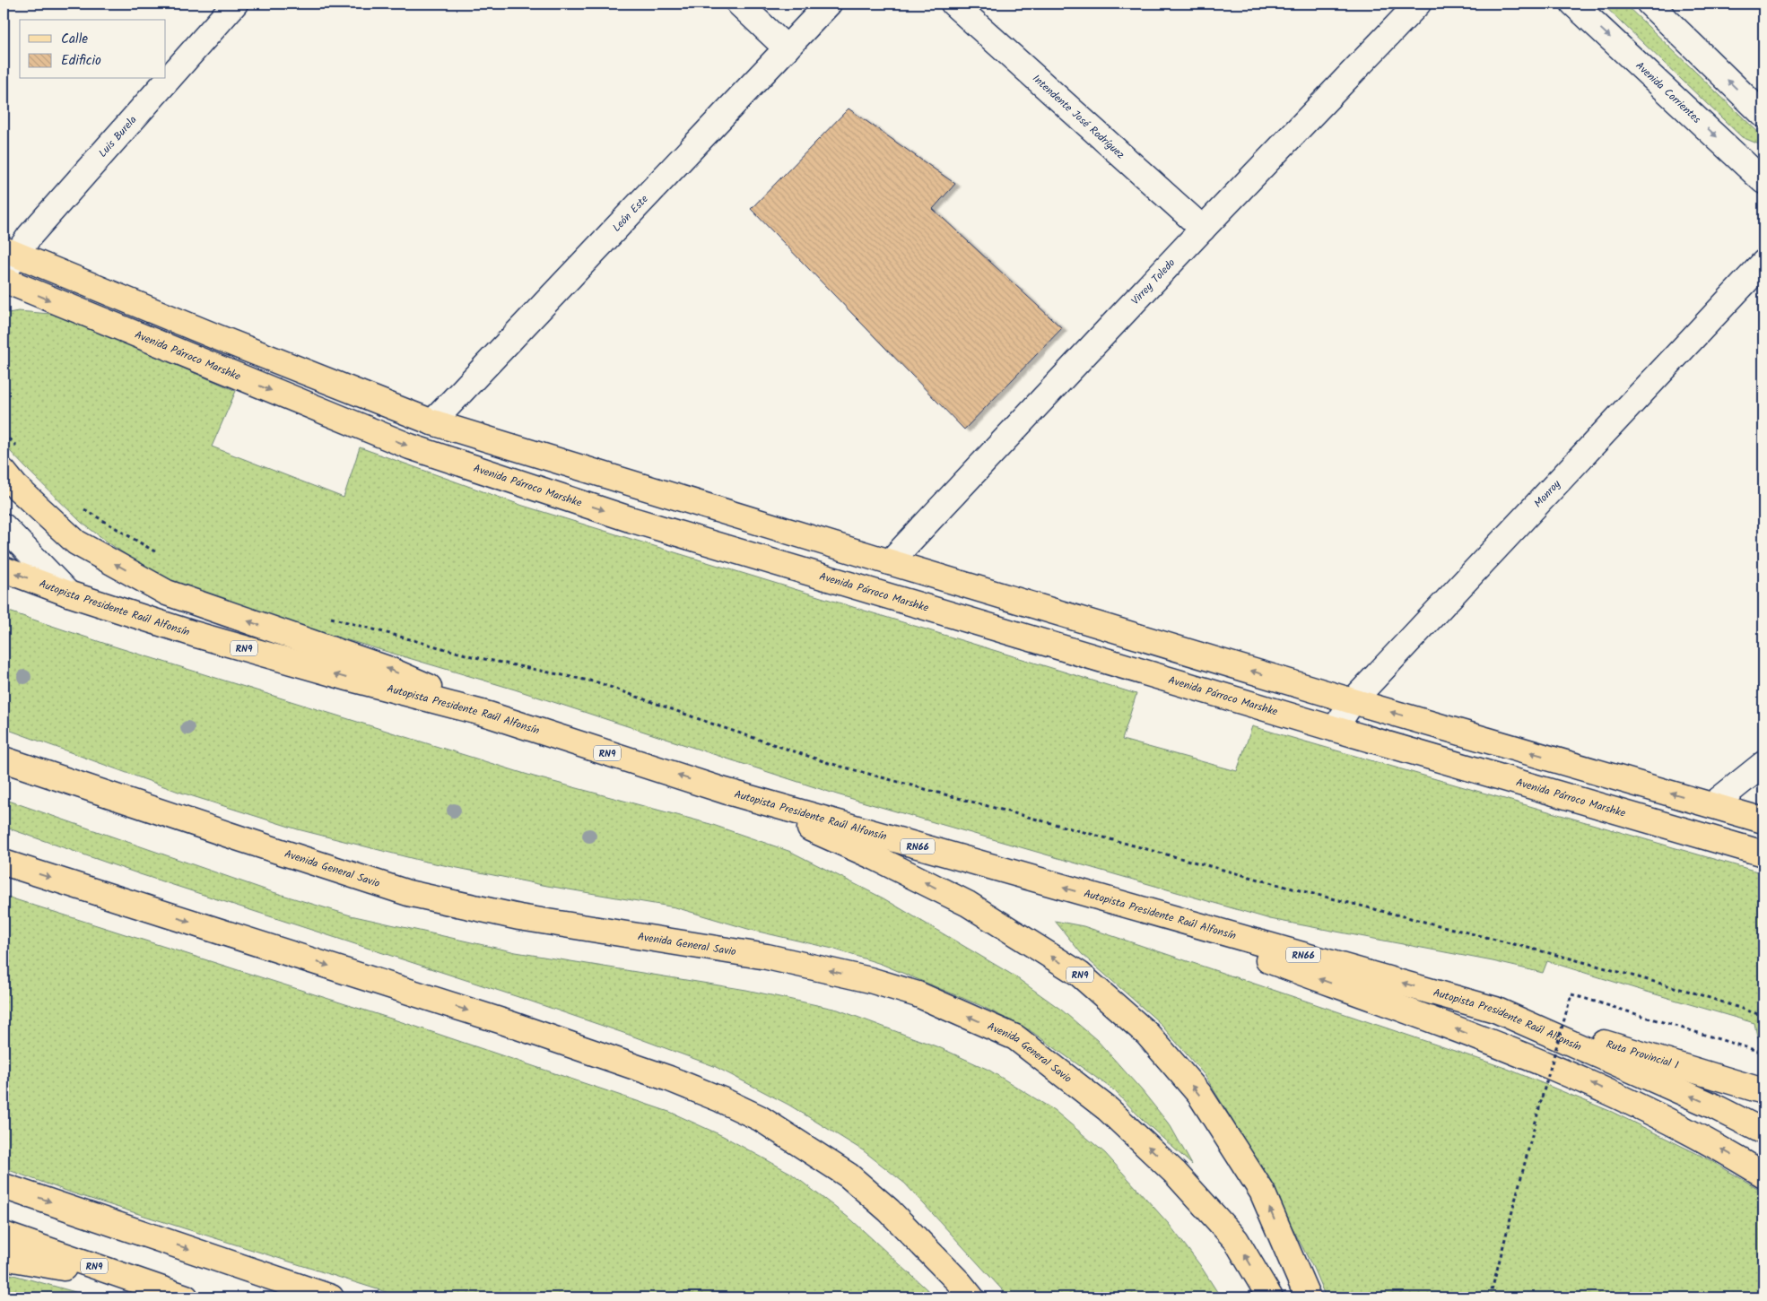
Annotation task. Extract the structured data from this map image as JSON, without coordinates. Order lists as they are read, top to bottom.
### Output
{
  "streets": {
    "main road": [
      "Avenida Párroco Marshke",
      "Autopista Presidente Raúl Alfonsín",
      "RN9",
      "RN66",
      "Avenida General Savio",
      "Ruta Provincial 1"
    ],
    "street": [
      "Avenida Corrientes",
      "Intendente José Rodríguez",
      "Luis Burela",
      "León Este",
      "Virrey Toledo",
      "Monroy"
    ]
  },
  "crossings": [
    ["Intendente José Rodríguez", "Virrey Toledo"],
    ["Avenida Párroco Marshke", "Monroy"],
    ["Autopista Presidente Raúl Alfonsín", "RN9"],
    ["Autopista Presidente Raúl Alfonsín", "Ruta Provincial 1"]
  ],
  "legend": ["Calle", "Edificio"]
}
